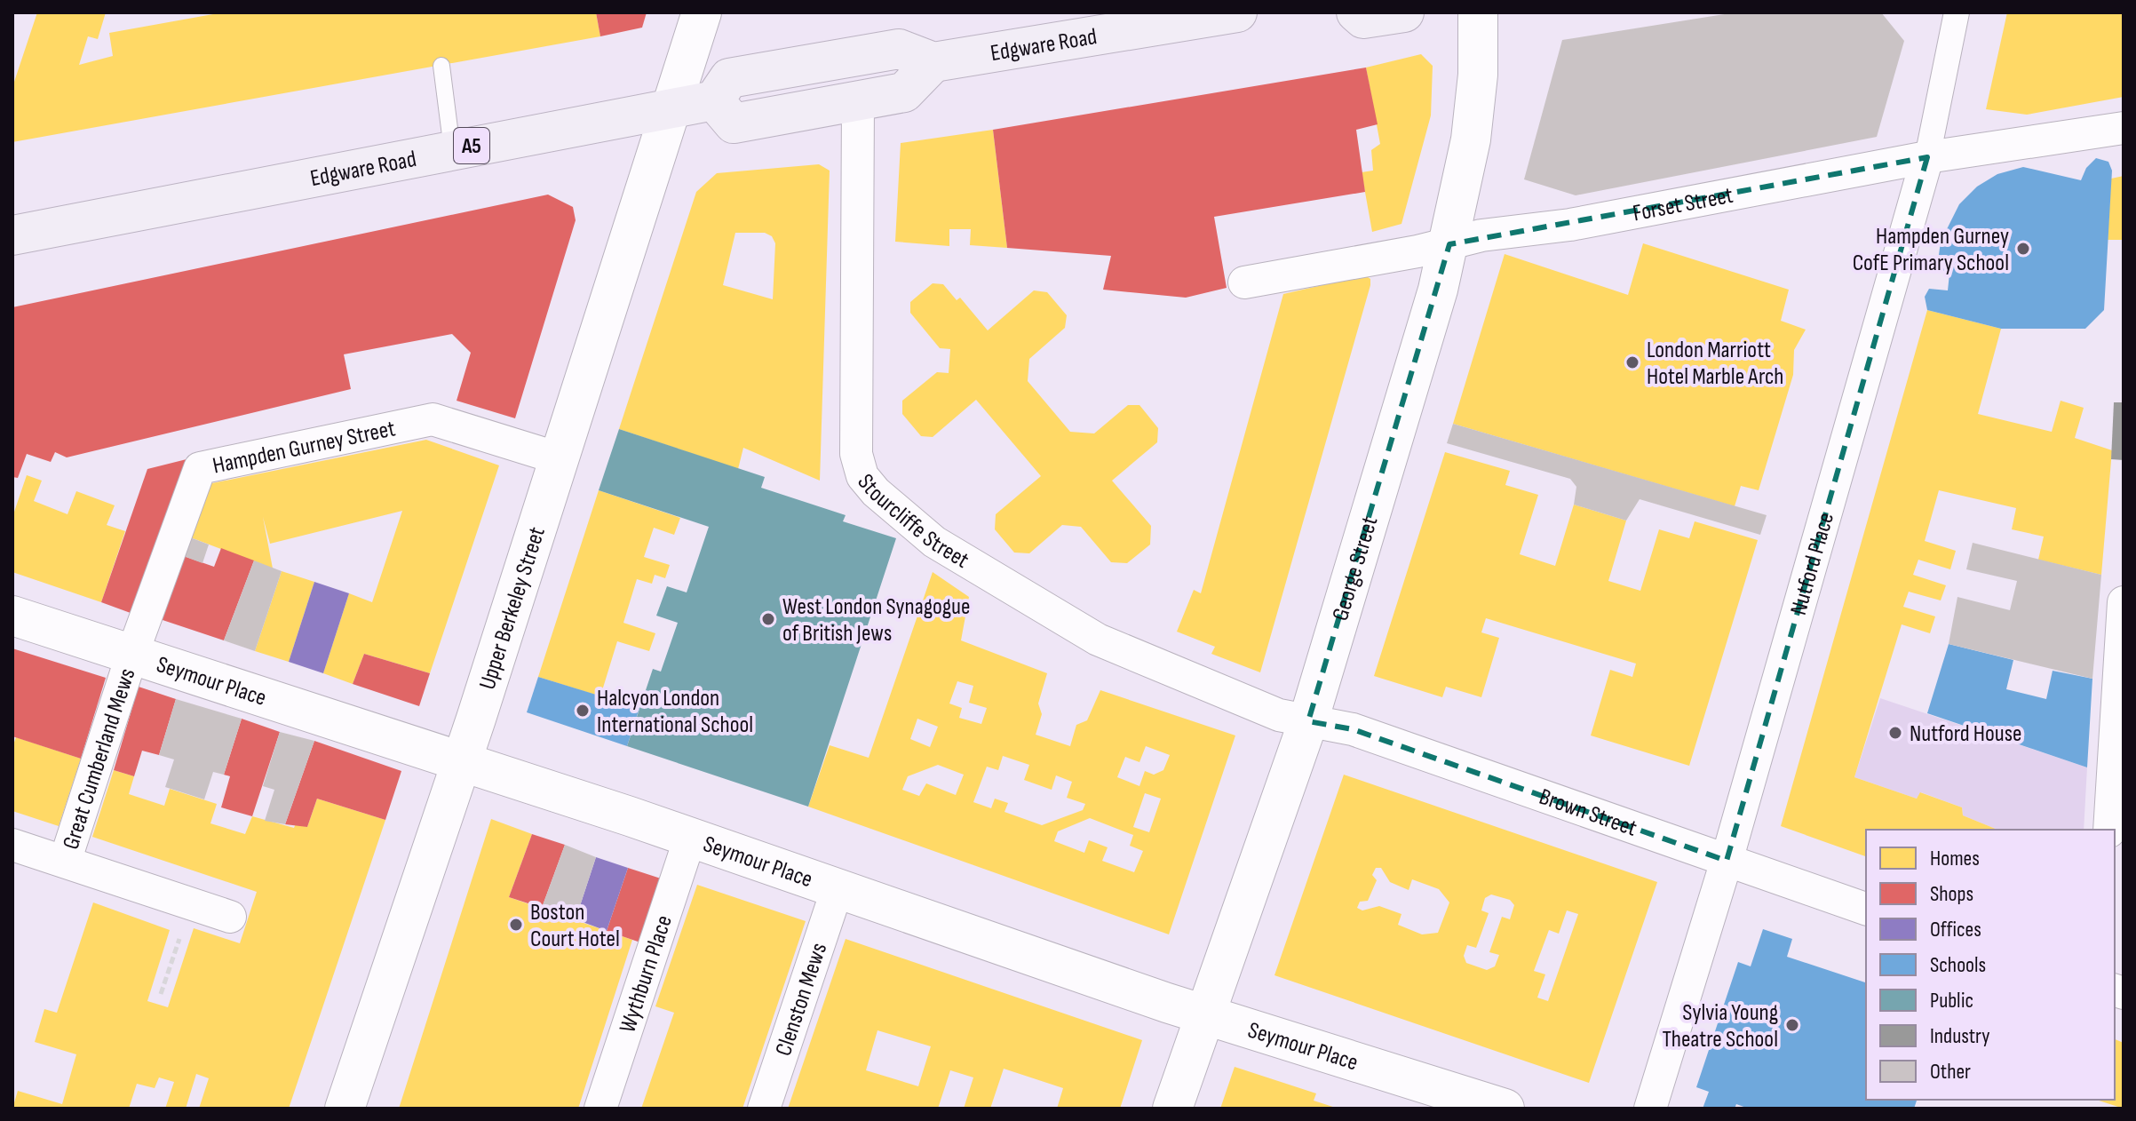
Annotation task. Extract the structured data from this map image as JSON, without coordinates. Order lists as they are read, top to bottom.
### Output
{
  "streets": {
    "highway": ["Edgware Road", "A5"],
    "street": [
      "Forset Street",
      "Hampden Gurney Street",
      "Stourcliffe Street",
      "Nutford Place",
      "George Street",
      "Upper Berkeley Street",
      "Seymour Place",
      "Great Cumberland Mews",
      "Brown Street",
      "Wythburn Place",
      "Clenston Mews"
    ]
  },
  "crossings": [
    ["Edgware Road", "Upper Berkeley Street"],
    ["Forset Street", "Nutford Place"],
    ["Forset Street", "George Street"],
    ["Hampden Gurney Street", "Upper Berkeley Street"],
    ["Hampden Gurney Street", "Seymour Place"],
    ["Hampden Gurney Street", "Great Cumberland Mews"],
    ["Stourcliffe Street", "George Street"],
    ["Stourcliffe Street", "Brown Street"],
    ["Nutford Place", "Brown Street"],
    ["George Street", "Seymour Place"],
    ["George Street", "Brown Street"],
    ["Upper Berkeley Street", "Seymour Place"],
    ["Seymour Place", "Great Cumberland Mews"],
    ["Seymour Place", "Wythburn Place"],
    ["Seymour Place", "Clenston Mews"]
  ],
  "places": [
    "Hampden Gurney CofE Primary School",
    "London Marriott Hotel Marble Arch",
    "West London Synagogue of British Jews",
    "Halcyon London International School",
    "Nutford House",
    "Boston Court Hotel",
    "Sylvia Young Theatre School"
  ],
  "legend": [
    "Homes",
    "Shops",
    "Offices",
    "Schools",
    "Public",
    "Industry",
    "Other"
  ]
}
